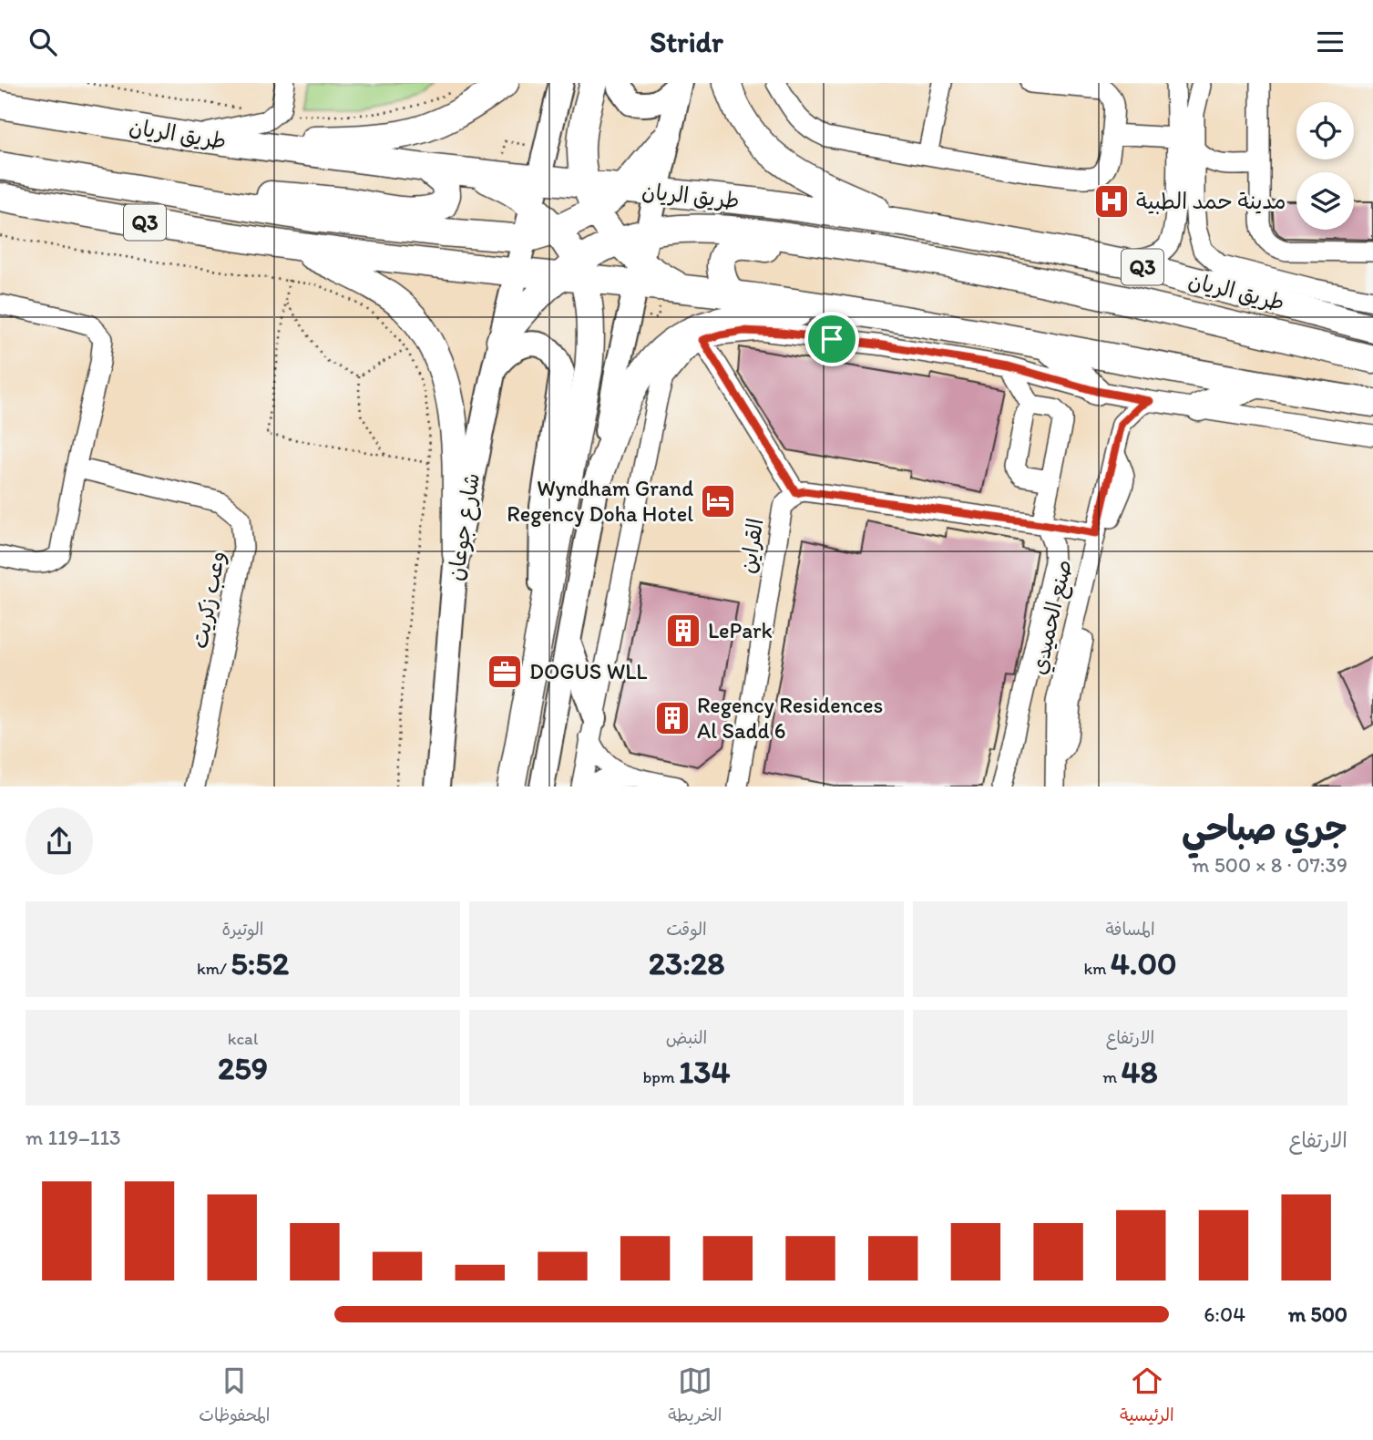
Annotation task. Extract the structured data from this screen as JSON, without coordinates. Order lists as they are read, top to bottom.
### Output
{
  "streets": {
    "highway": ["طريق الريان", "Q3"],
    "main road": ["شارع جوعان"],
    "street": ["القراين", "وعب زكريت", "صنع الحميدي"]
  },
  "crossings": [
    ["طريق الريان", "شارع جوعان"],
    ["Q3", "شارع جوعان"]
  ],
  "places": {
    "hospital": ["مدينة حمد الطبية"],
    "hotel": ["Wyndham Grand Regency Doha Hotel"],
    "building": ["LePark", "Regency Residences Al Sadd 6"],
    "office": ["DOGUS WLL"]
  },
  "page": {
    "header": "Stridr",
    "heading": ["جري صباحي", "07:39 · 8 × 500 m"],
    "stats": [
      ["المسافة", "4.00 km"],
      ["الوقت", "23:28"],
      ["الوتيرة", "5:52 /km"],
      ["الارتفاع", "48 m"],
      ["النبض", "134 bpm"],
      ["kcal", "259"]
    ],
    "chart": ["الارتفاع", "113–119 m"],
    "list": [
      {
        "name": "500 m",
        "note": "6:04"
      }
    ],
    "tabs": ["الرئيسية", "الخريطة", "المحفوظات"]
  }
}
